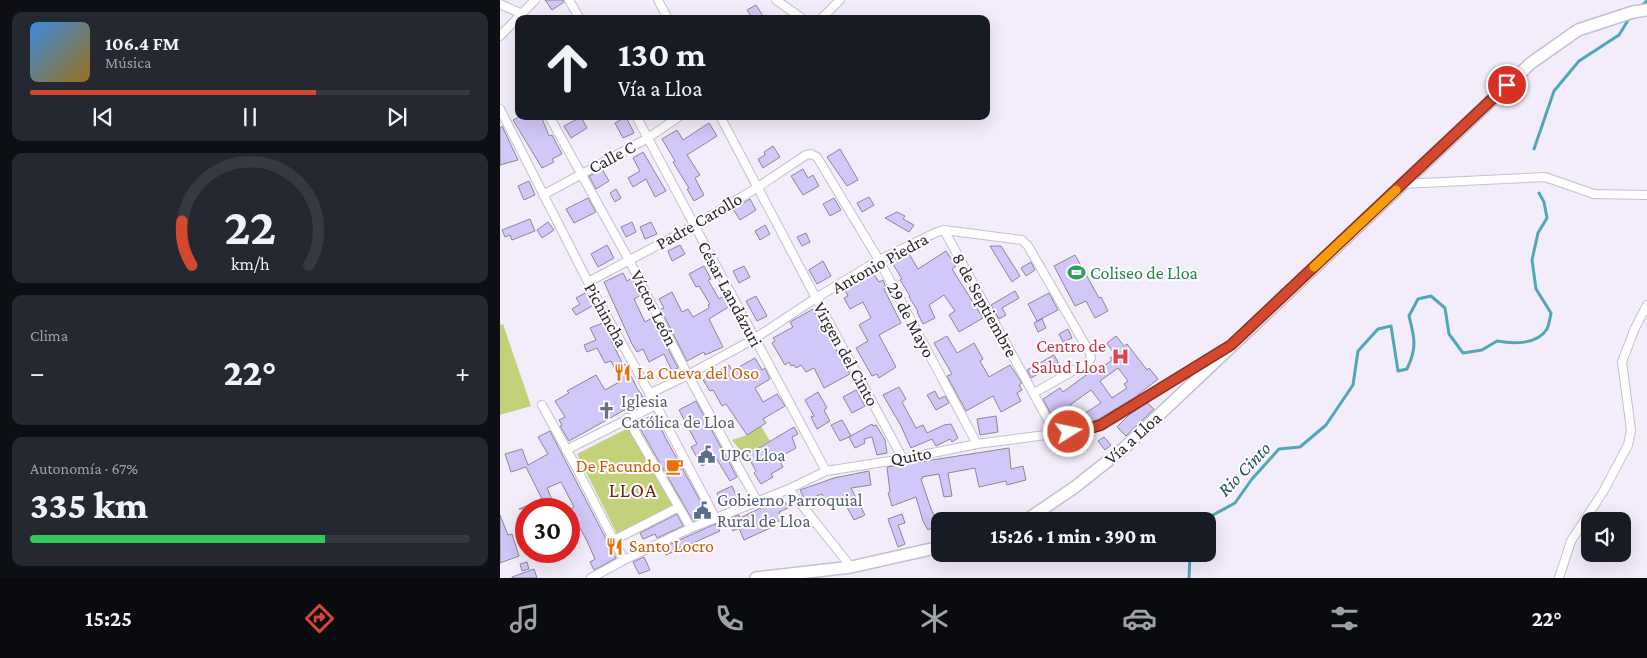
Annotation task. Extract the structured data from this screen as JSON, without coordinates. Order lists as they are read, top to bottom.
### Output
{
  "streets": {
    "street": [
      "Calle C",
      "Padre Carollo",
      "Antonio Piedra",
      "César Landázuri",
      "8 de Septiembre",
      "Víctor León",
      "Pichincha",
      "29 de Mayo",
      "Virgen del Cinto",
      "Vía a Lloa",
      "Quito"
    ]
  },
  "crossings": [
    ["Calle C", "César Landázuri"],
    ["Calle C", "Víctor León"],
    ["Calle C", "Pichincha"],
    ["Padre Carollo", "César Landázuri"],
    ["Padre Carollo", "Víctor León"],
    ["Padre Carollo", "Pichincha"],
    ["Padre Carollo", "29 de Mayo"],
    ["Padre Carollo", "Virgen del Cinto"],
    ["Antonio Piedra", "César Landázuri"],
    ["Antonio Piedra", "8 de Septiembre"],
    ["Antonio Piedra", "Víctor León"],
    ["Antonio Piedra", "Pichincha"],
    ["Antonio Piedra", "29 de Mayo"],
    ["Antonio Piedra", "Virgen del Cinto"],
    ["César Landázuri", "Quito"],
    ["8 de Septiembre", "Quito"],
    ["Víctor León", "Quito"],
    ["Pichincha", "Quito"],
    ["29 de Mayo", "Quito"],
    ["Virgen del Cinto", "Quito"],
    ["Vía a Lloa", "Quito"]
  ],
  "districts": ["LLOA"],
  "water": ["Rio Cinto"],
  "places": {
    "sports": ["Coliseo de Lloa"],
    "hospital": ["Centro de Salud Lloa"],
    "restaurant": ["La Cueva del Oso", "Santo Locro"],
    "church": ["Iglesia Católica de Lloa"],
    "public building": ["UPC Lloa", "Gobierno Parroquial Rural de Lloa"],
    "cafe": ["De Facundo"]
  },
  "page": {
    "turn": ["130 m", "Vía a Lloa"],
    "song": ["106.4 FM", "Música"],
    "tile": [
      "Clima",
      ["Autonomía · 67%", "335 km"]
    ],
    "heat": ["−", "22°", "+"],
    "limit": "30",
    "trip": "15:26 · 1 min · 390 m",
    "tabs": ["15:25", "22°"],
    "gauge": ["22", "km/h"]
  }
}
